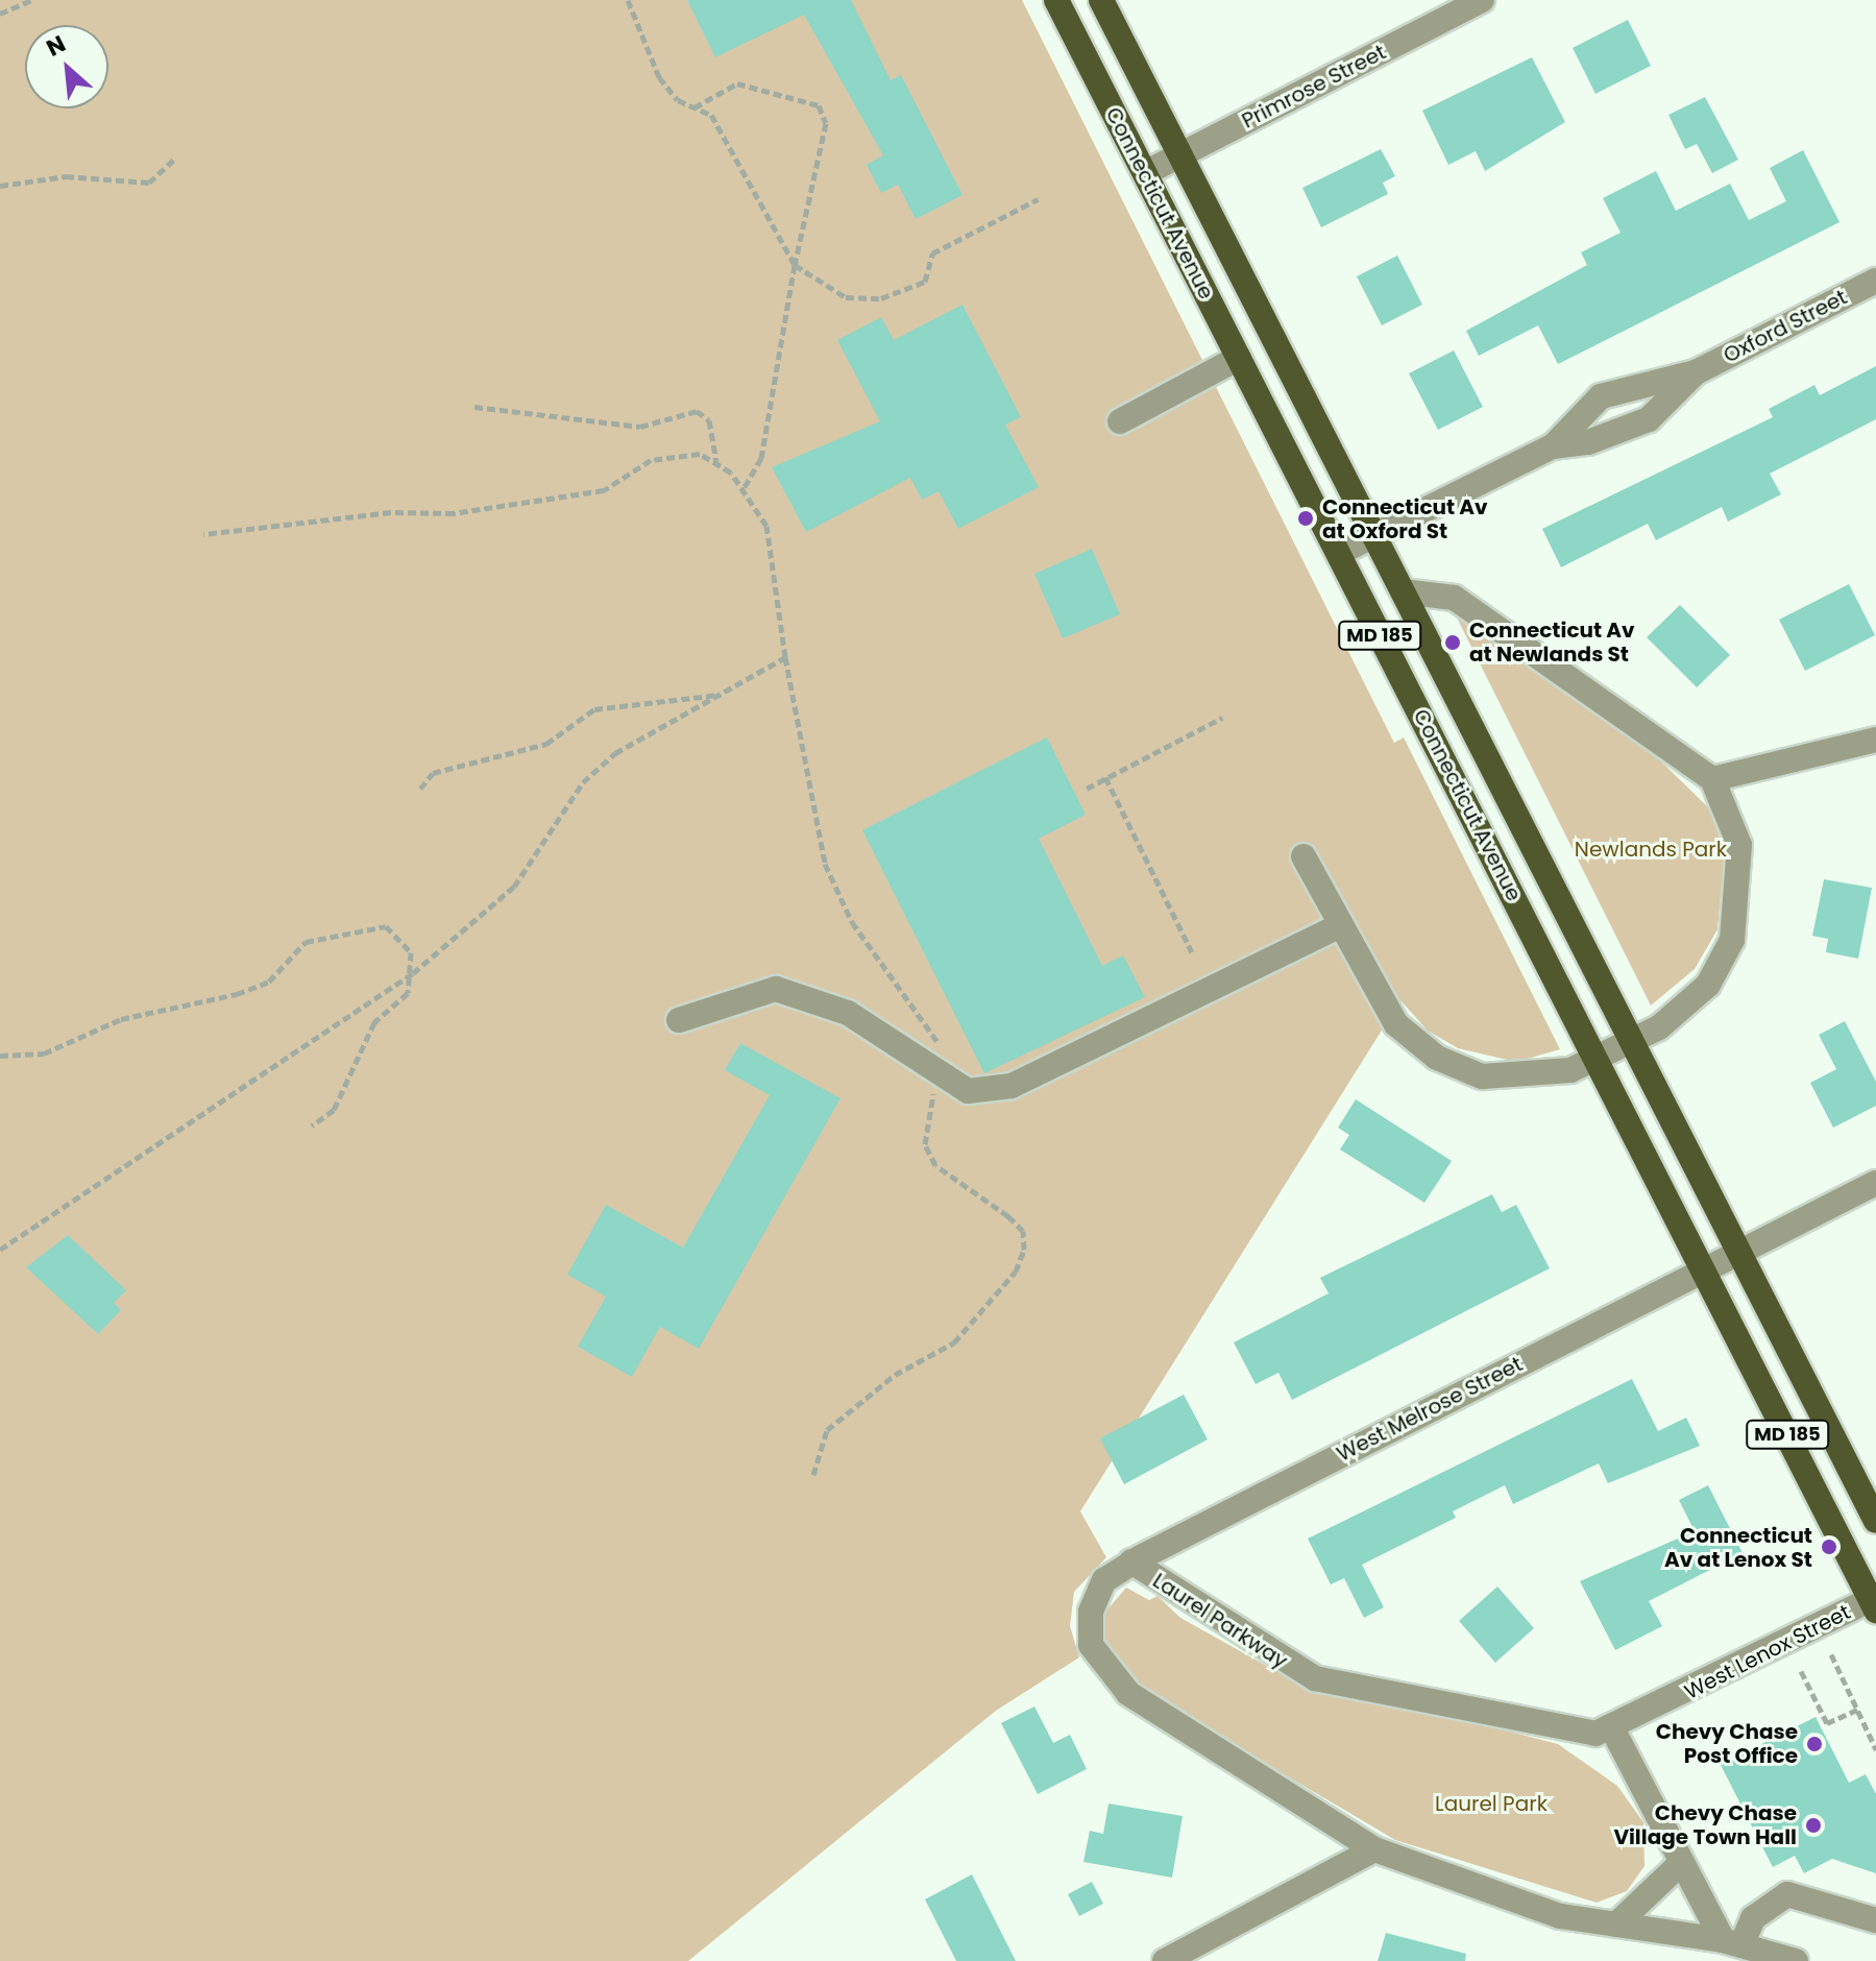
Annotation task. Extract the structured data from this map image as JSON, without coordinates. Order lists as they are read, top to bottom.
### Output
{
  "streets": {
    "main road": ["Connecticut Avenue", "MD 185"],
    "street": [
      "Primrose Street",
      "Oxford Street",
      "West Melrose Street",
      "Laurel Parkway",
      "West Lenox Street"
    ]
  },
  "crossings": [
    ["Primrose Street", "Connecticut Avenue"],
    ["Connecticut Avenue", "Oxford Street"],
    ["Connecticut Avenue", "West Melrose Street"],
    ["Connecticut Avenue", "West Lenox Street"],
    ["West Melrose Street", "Laurel Parkway"],
    ["Laurel Parkway", "West Lenox Street"]
  ],
  "parks": ["Newlands Park", "Laurel Park"],
  "places": [
    "Connecticut Av at Oxford St",
    "Connecticut Av at Newlands St",
    "Connecticut Av at Lenox St",
    "Chevy Chase Post Office",
    "Chevy Chase Village Town Hall"
  ],
  "north": "top left"
}
